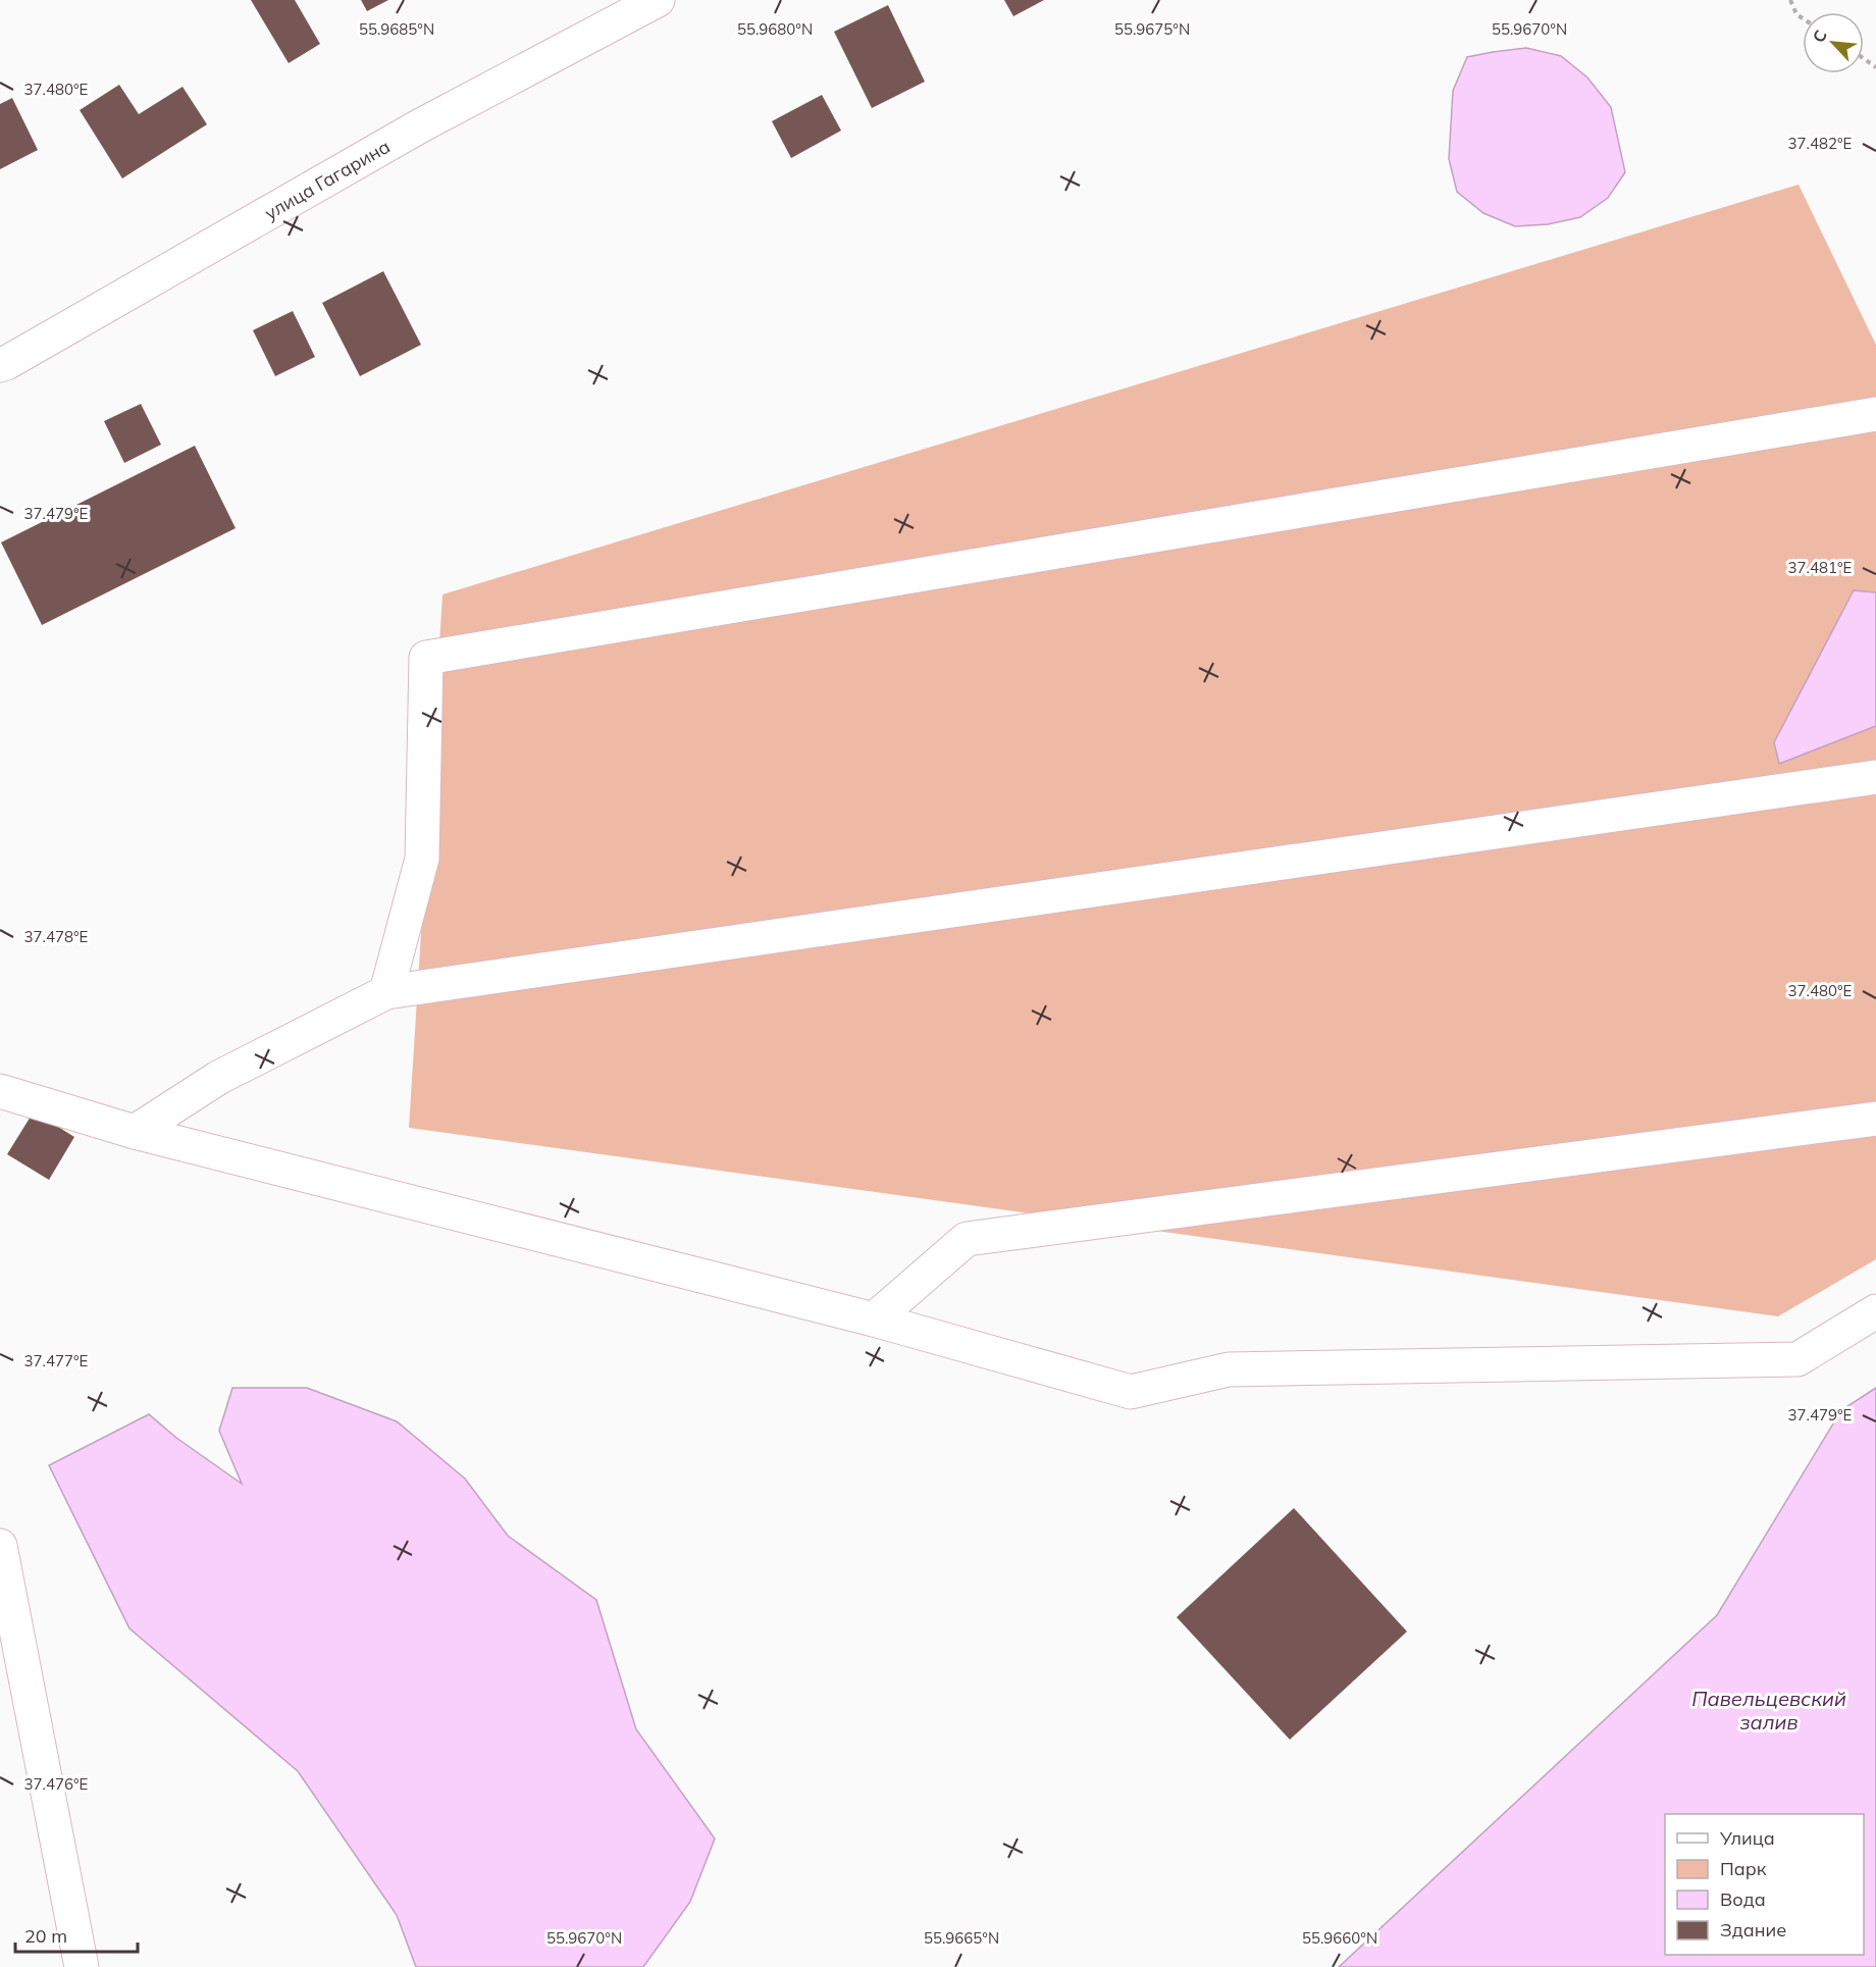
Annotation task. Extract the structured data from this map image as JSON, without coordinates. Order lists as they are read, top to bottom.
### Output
{
  "streets": {
    "street": ["улица Гагарина"]
  },
  "water": ["Павельцевский залив"],
  "legend": [
    "Улица",
    "Парк",
    "Вода",
    "Здание"
  ],
  "scale_bar": "20 m",
  "north": "top left",
  "coordinates": [
    "55.9685°N",
    "55.9680°N",
    "55.9675°N",
    "55.9670°N",
    "37.480°E",
    "37.482°E",
    "37.479°E",
    "37.481°E",
    "37.478°E",
    "37.477°E",
    "37.476°E",
    "55.9665°N",
    "55.9660°N"
  ]
}
